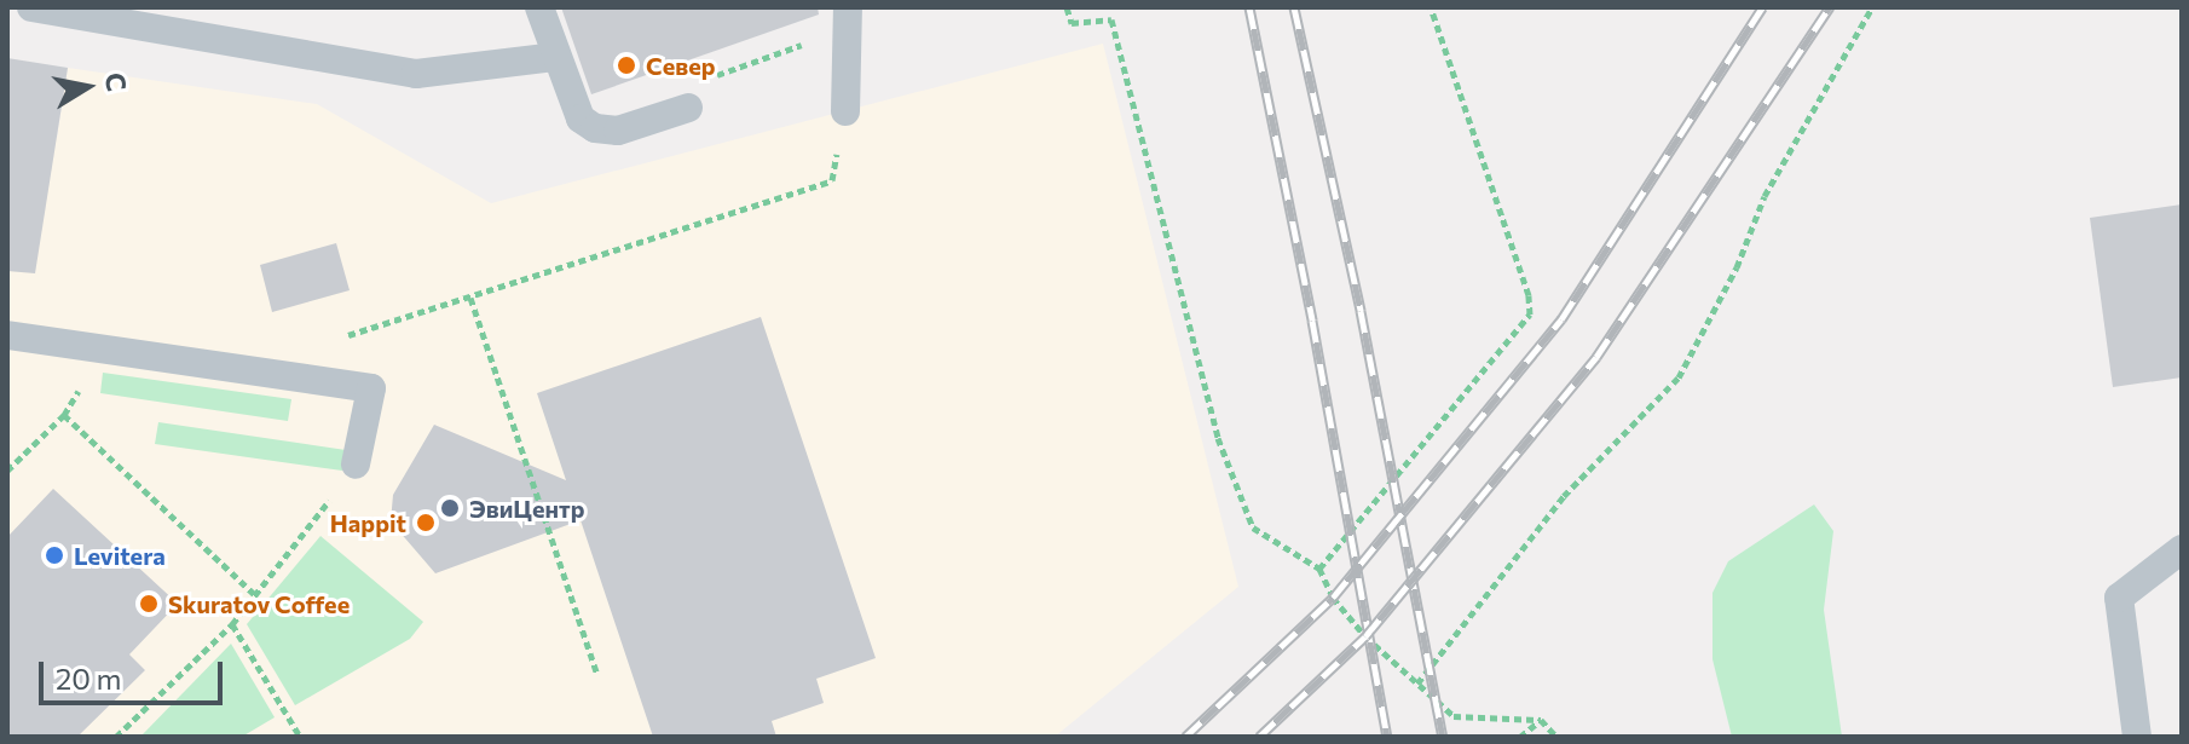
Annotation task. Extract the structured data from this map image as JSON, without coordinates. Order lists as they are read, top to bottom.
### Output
{
  "places": [
    "Север",
    "ЭвиЦентр",
    "Happit",
    "Levitera",
    "Skuratov Coffee"
  ],
  "scale_bar": "20 m",
  "north": "right"
}
